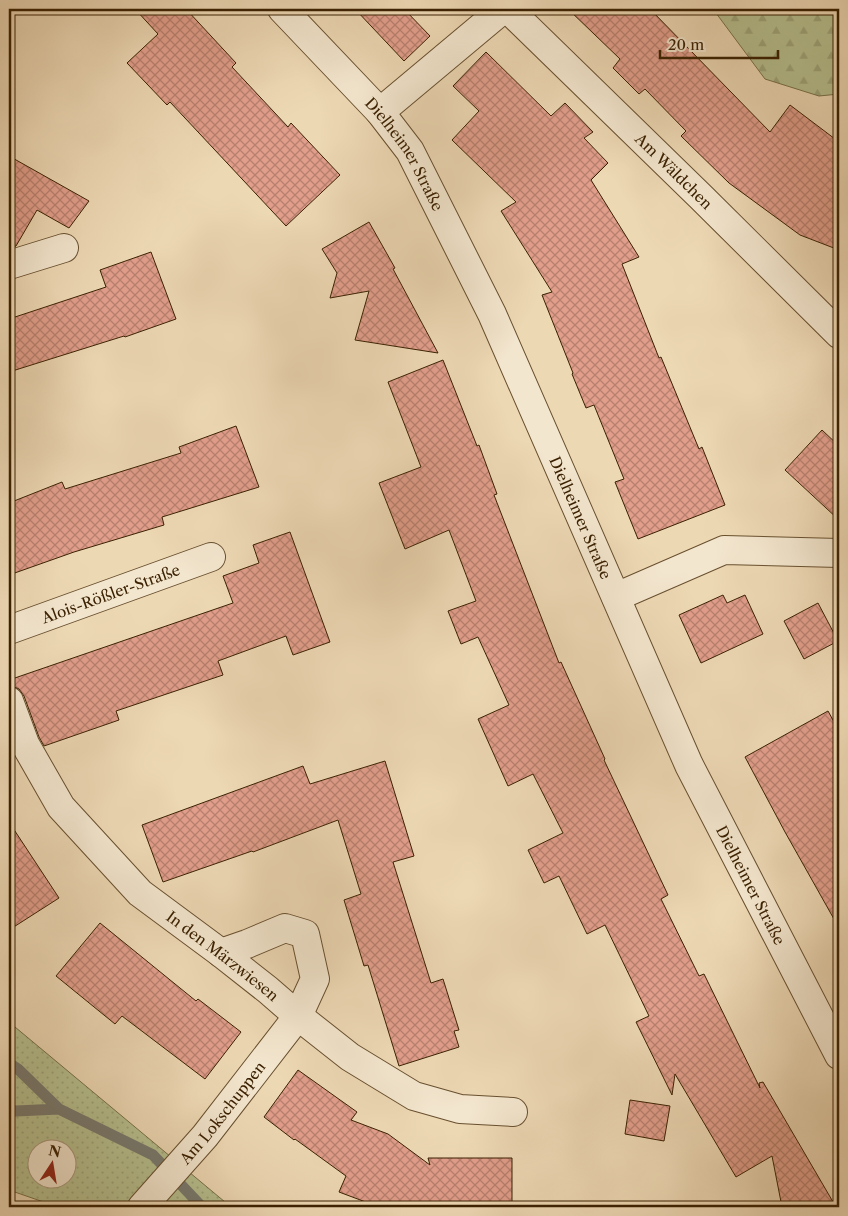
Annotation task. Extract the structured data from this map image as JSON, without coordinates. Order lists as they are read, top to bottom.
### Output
{
  "streets": {
    "street": [
      "Dielheimer Straße",
      "Am Wäldchen",
      "Alois-Rößler-Straße",
      "In den Märzwiesen",
      "Am Lokschuppen"
    ]
  },
  "crossings": [
    ["In den Märzwiesen", "Am Lokschuppen"]
  ],
  "scale_bar": "20 m",
  "north": "top"
}
